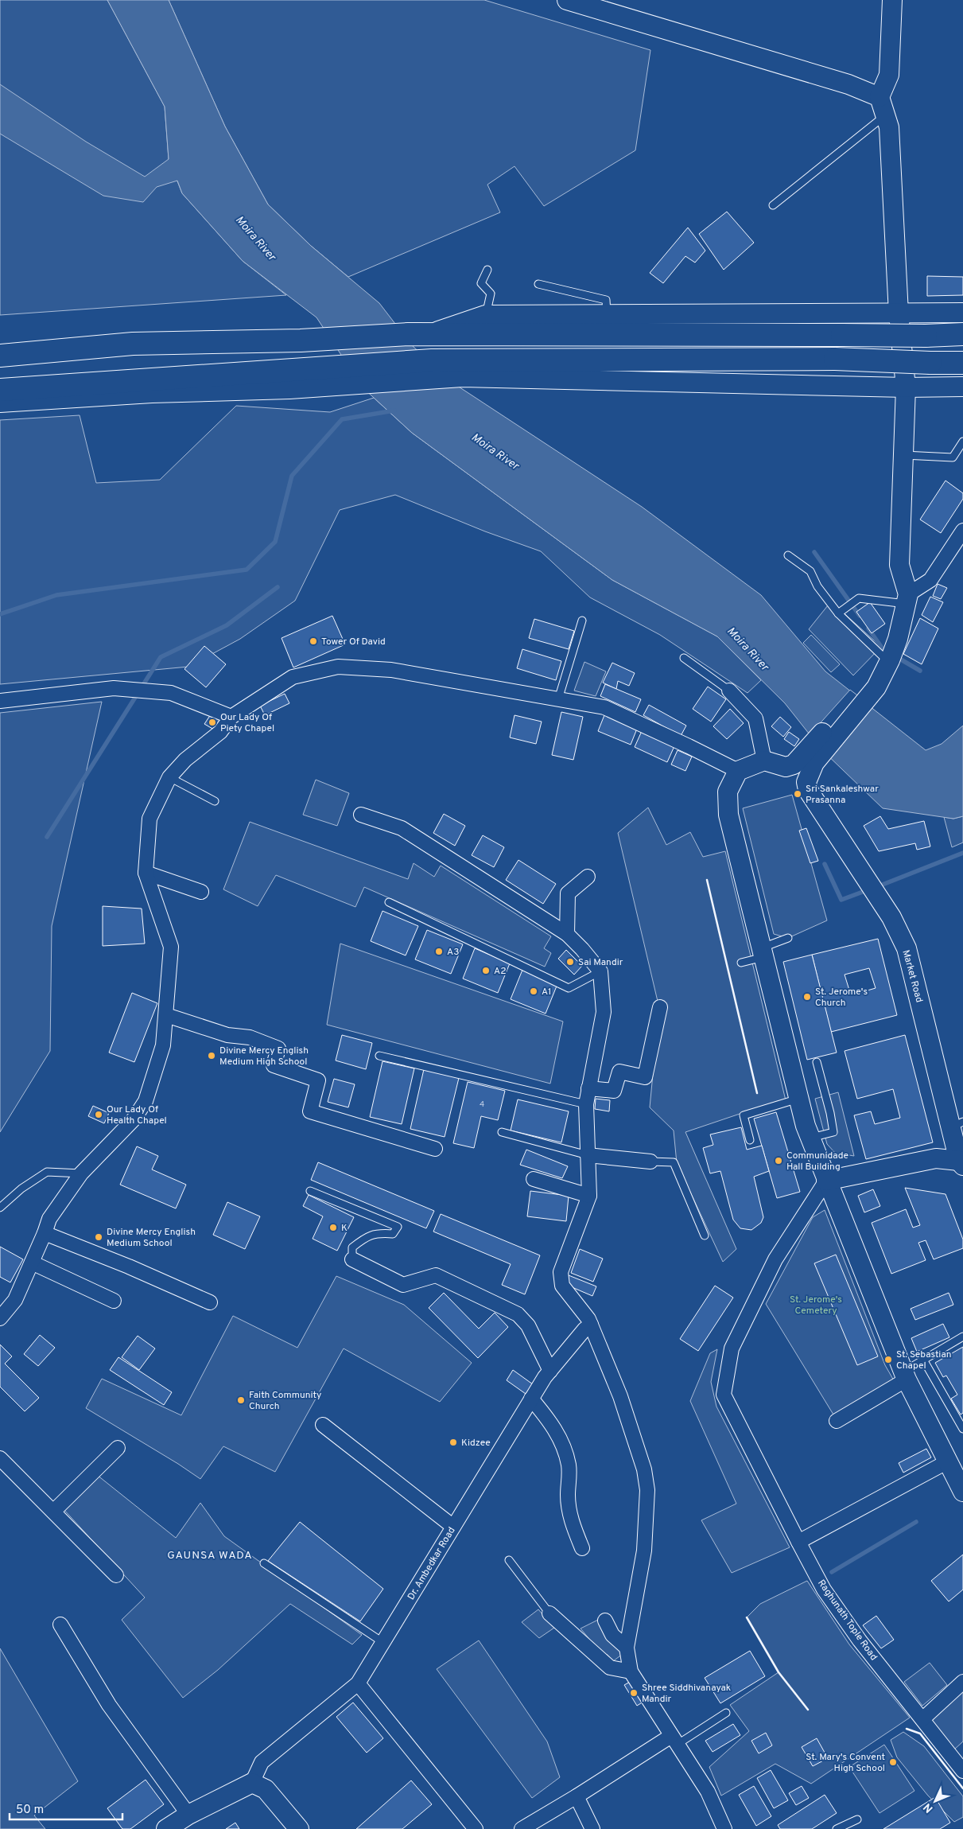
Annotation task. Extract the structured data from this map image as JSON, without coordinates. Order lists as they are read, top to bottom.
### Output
{
  "streets": {
    "main road": ["Market Road"],
    "street": ["Dr. Ambedkar Road", "Raghunath Tople Road"]
  },
  "districts": ["GAUNSA WADA"],
  "water": ["Moira River"],
  "parks": ["St. Jerome's Cemetery"],
  "places": [
    "Tower Of David",
    "Our Lady Of Piety Chapel",
    "Sri Sankaleshwar Prasanna",
    "A3",
    "Sai Mandir",
    "A2",
    "A1",
    "St. Jerome's Church",
    "Divine Mercy English Medium High School",
    "Our Lady Of Health Chapel",
    "Communidade Hall Building",
    "K",
    "Divine Mercy English Medium School",
    "St. Sebastian Chapel",
    "Faith Community Church",
    "Kidzee",
    "Shree Siddhivanayak Mandir",
    "St. Mary's Convent High School"
  ],
  "house_numbers": ["4"],
  "scale_bar": "50 m",
  "north": "bottom left"
}
